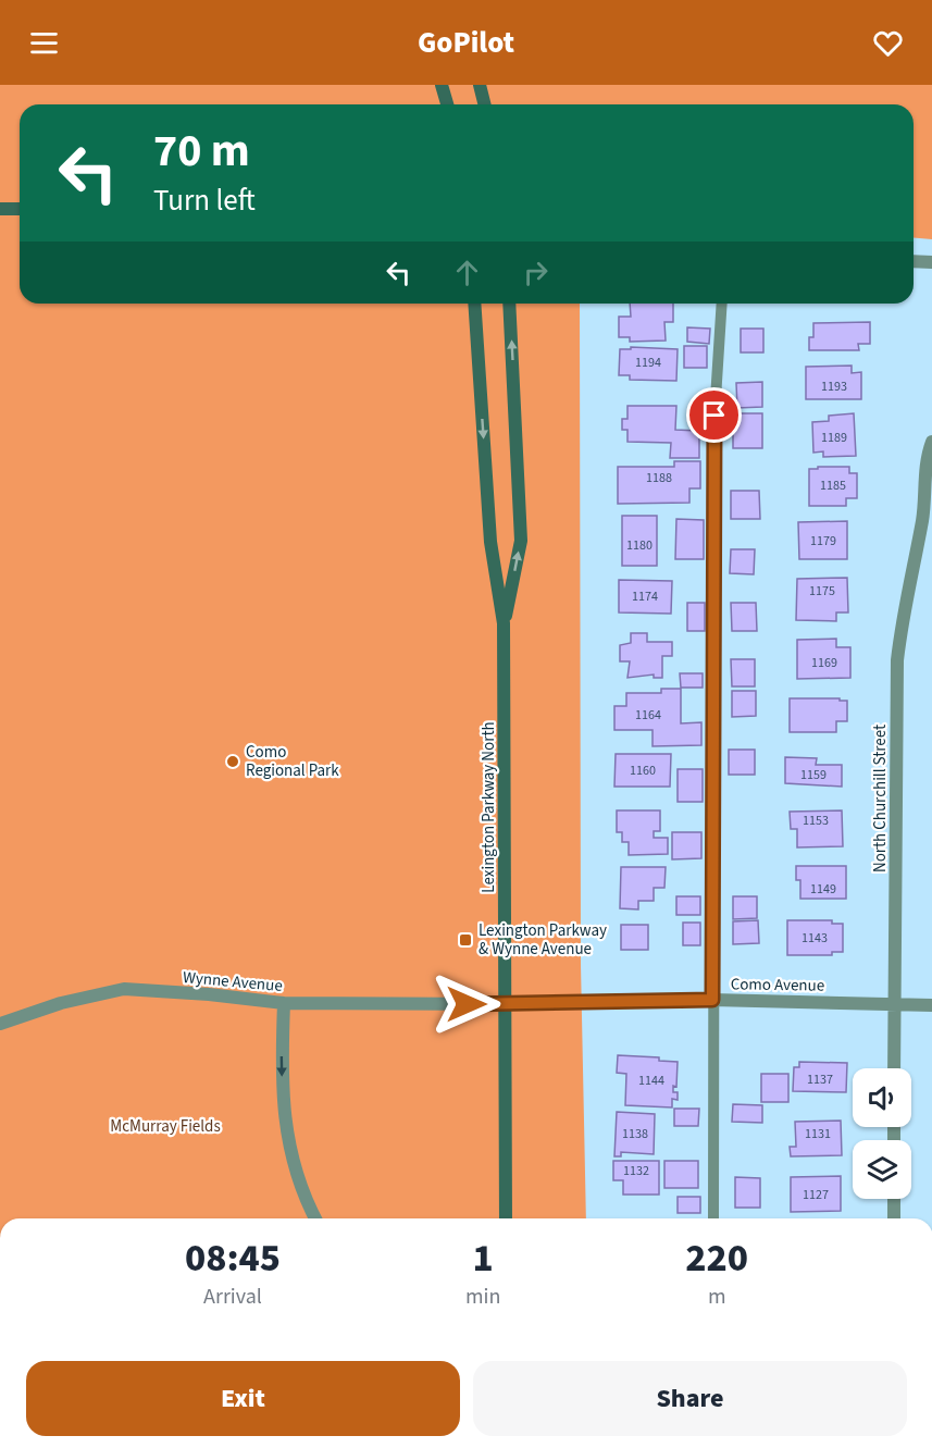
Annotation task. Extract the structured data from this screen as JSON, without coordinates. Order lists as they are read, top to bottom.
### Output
{
  "streets": {
    "main road": ["Lexington Parkway North"],
    "street": ["North Churchill Street", "Wynne Avenue", "Como Avenue"]
  },
  "crossings": [
    ["North Churchill Street", "Como Avenue"],
    ["Lexington Parkway North", "Como Avenue"],
    ["Wynne Avenue", "Como Avenue"]
  ],
  "parks": ["McMurray Fields"],
  "places": {
    "other": ["Como Regional Park"],
    "transit": ["Lexington Parkway & Wynne Avenue"]
  },
  "house_numbers": [
    "1194",
    "1193",
    "1189",
    "1188",
    "1185",
    "1179",
    "1180",
    "1175",
    "1174",
    "1169",
    "1164",
    "1160",
    "1159",
    "1153",
    "1149",
    "1143",
    "1137",
    "1144",
    "1138",
    "1131",
    "1132",
    "1127"
  ],
  "page": {
    "header": "GoPilot",
    "turn": ["70 m", "Turn left"],
    "eta": [
      "08:45",
      "Arrival",
      "1",
      "min",
      "220",
      "m"
    ],
    "buttons": ["Exit", "Share"]
  }
}
